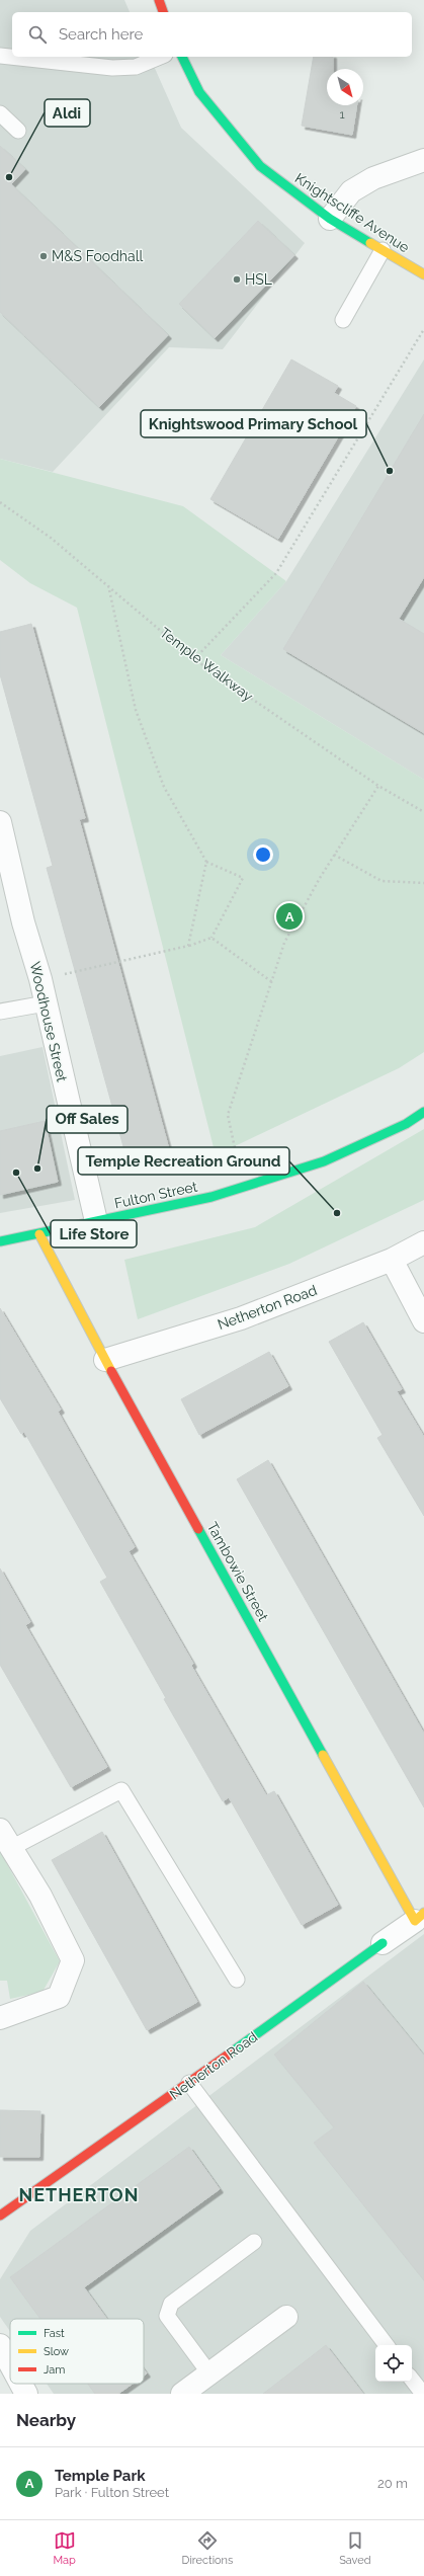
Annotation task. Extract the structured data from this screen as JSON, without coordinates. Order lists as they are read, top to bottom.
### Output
{
  "streets": {
    "street": [
      "Knightscliffe Avenue",
      "Woodhouse Street",
      "Fulton Street",
      "Netherton Road",
      "Tambowie Street"
    ],
    "path": ["Temple Walkway"]
  },
  "crossings": [
    ["Woodhouse Street", "Fulton Street"],
    ["Fulton Street", "Tambowie Street"],
    ["Netherton Road", "Tambowie Street"]
  ],
  "districts": ["NETHERTON"],
  "places": [
    "Aldi",
    "M&S Foodhall",
    "HSL",
    "Knightswood Primary School",
    "Off Sales",
    "Life Store",
    "Temple Recreation Ground"
  ],
  "house_numbers": ["1"],
  "legend": ["Fast", "Slow", "Jam"],
  "north": "bottom right",
  "page": {
    "search": "Search here",
    "pins": "A",
    "heading": "Nearby",
    "list": [
      {
        "mark": "A",
        "name": "Temple Park",
        "note": "Park · Fulton Street",
        "value": "20 m"
      }
    ],
    "nav": ["Map", "Directions", "Saved"]
  }
}
